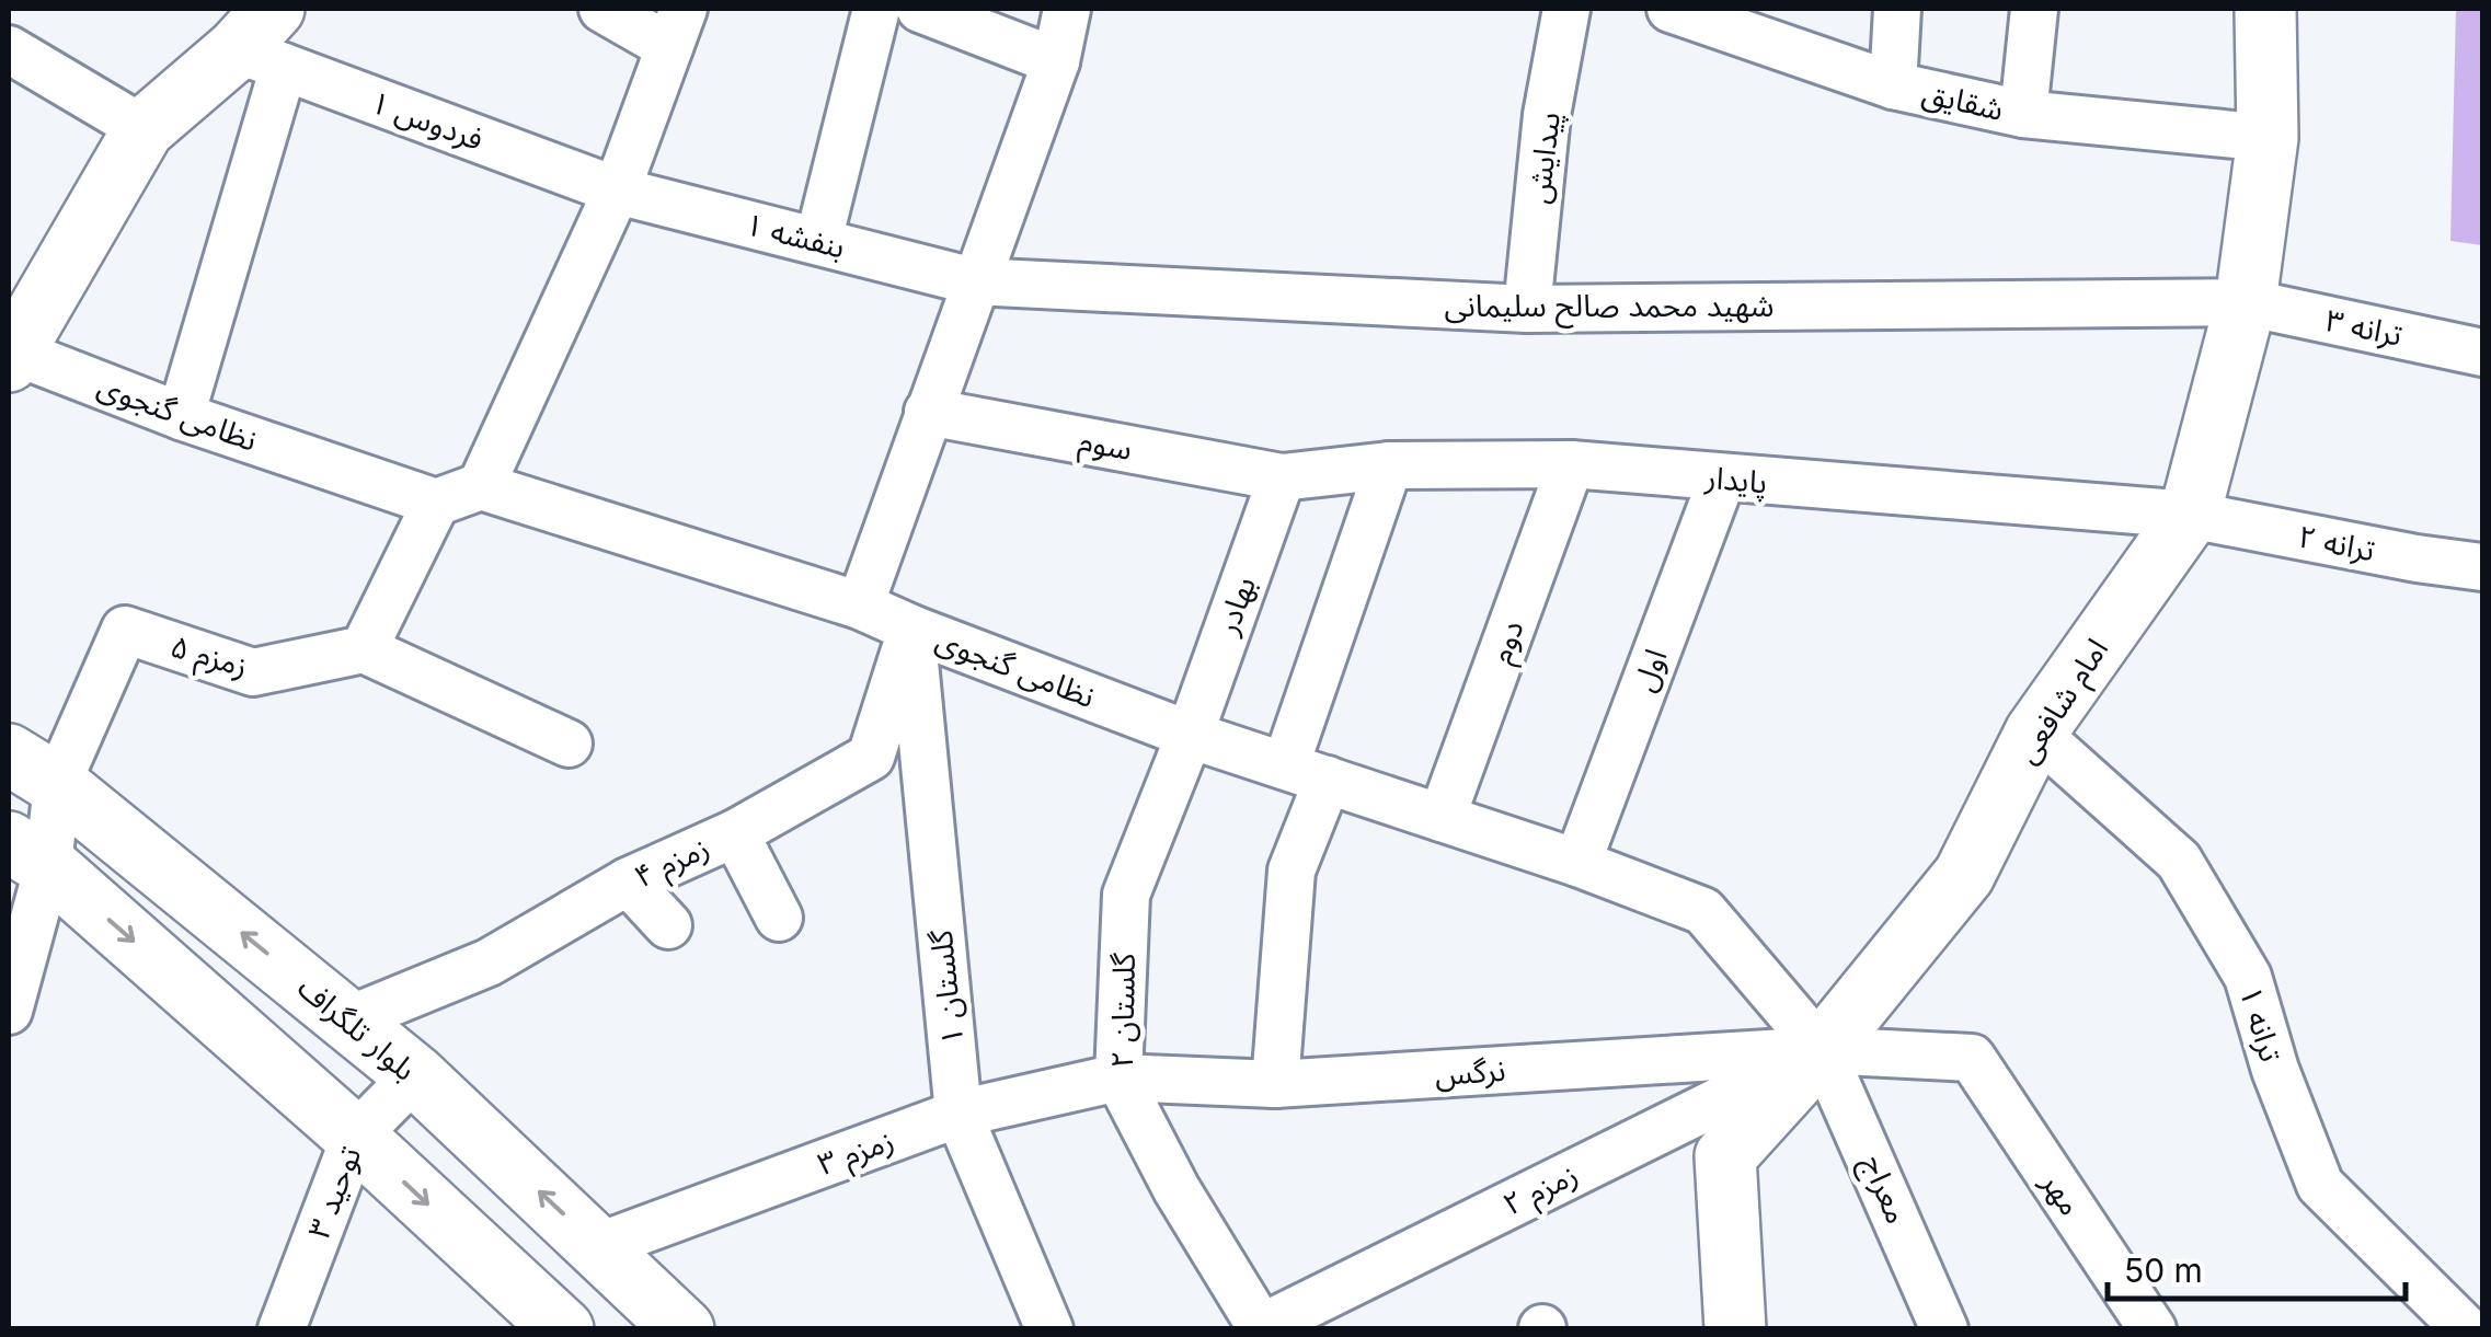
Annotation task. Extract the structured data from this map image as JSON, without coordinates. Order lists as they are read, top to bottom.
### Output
{
  "streets": {
    "street": [
      "شقایق",
      "فردوس ۱",
      "پیدایش",
      "بنفشه ۱",
      "شهید محمد صالح سلیمانی",
      "ترانه ۳",
      "نظامی گنجوی",
      "سوم",
      "پایدار",
      "ترانه ۲",
      "بهادر",
      "دوم",
      "زمزم ۵",
      "اول",
      "امام شافعی",
      "زمزم ۴",
      "گلستان ۱",
      "گلستان ۲",
      "ترانه ۱",
      "بلوار تلگراف",
      "نرگس",
      "زمزم ۳",
      "زمزم ۲",
      "معراج",
      "توحید ۳",
      "مهر"
    ]
  },
  "crossings": [
    ["شقایق", "امام شافعی"],
    ["فردوس ۱", "بنفشه ۱"],
    ["پیدایش", "شهید محمد صالح سلیمانی"],
    ["بنفشه ۱", "شهید محمد صالح سلیمانی"],
    ["شهید محمد صالح سلیمانی", "ترانه ۳"],
    ["شهید محمد صالح سلیمانی", "امام شافعی"],
    ["ترانه ۳", "امام شافعی"],
    ["نظامی گنجوی", "بهادر"],
    ["نظامی گنجوی", "دوم"],
    ["نظامی گنجوی", "اول"],
    ["نظامی گنجوی", "امام شافعی"],
    ["نظامی گنجوی", "زمزم ۴"],
    ["نظامی گنجوی", "گلستان ۱"],
    ["نظامی گنجوی", "گلستان ۲"],
    ["نظامی گنجوی", "نرگس"],
    ["نظامی گنجوی", "زمزم ۲"],
    ["نظامی گنجوی", "معراج"],
    ["نظامی گنجوی", "مهر"],
    ["سوم", "پایدار"],
    ["سوم", "بهادر"],
    ["پایدار", "ترانه ۲"],
    ["پایدار", "بهادر"],
    ["پایدار", "دوم"],
    ["پایدار", "اول"],
    ["پایدار", "امام شافعی"],
    ["ترانه ۲", "امام شافعی"],
    ["بهادر", "گلستان ۲"],
    ["زمزم ۵", "بلوار تلگراف"],
    ["امام شافعی", "ترانه ۱"],
    ["امام شافعی", "نرگس"],
    ["امام شافعی", "زمزم ۲"],
    ["امام شافعی", "معراج"],
    ["امام شافعی", "مهر"],
    ["زمزم ۴", "گلستان ۱"],
    ["زمزم ۴", "بلوار تلگراف"],
    ["گلستان ۱", "زمزم ۳"],
    ["گلستان ۲", "نرگس"],
    ["گلستان ۲", "زمزم ۳"],
    ["گلستان ۲", "زمزم ۲"],
    ["بلوار تلگراف", "زمزم ۳"],
    ["بلوار تلگراف", "توحید ۳"],
    ["نرگس", "زمزم ۳"],
    ["نرگس", "زمزم ۲"],
    ["نرگس", "معراج"],
    ["نرگس", "مهر"],
    ["زمزم ۲", "معراج"],
    ["زمزم ۲", "مهر"],
    ["معراج", "مهر"]
  ],
  "scale_bar": "50 m"
}
